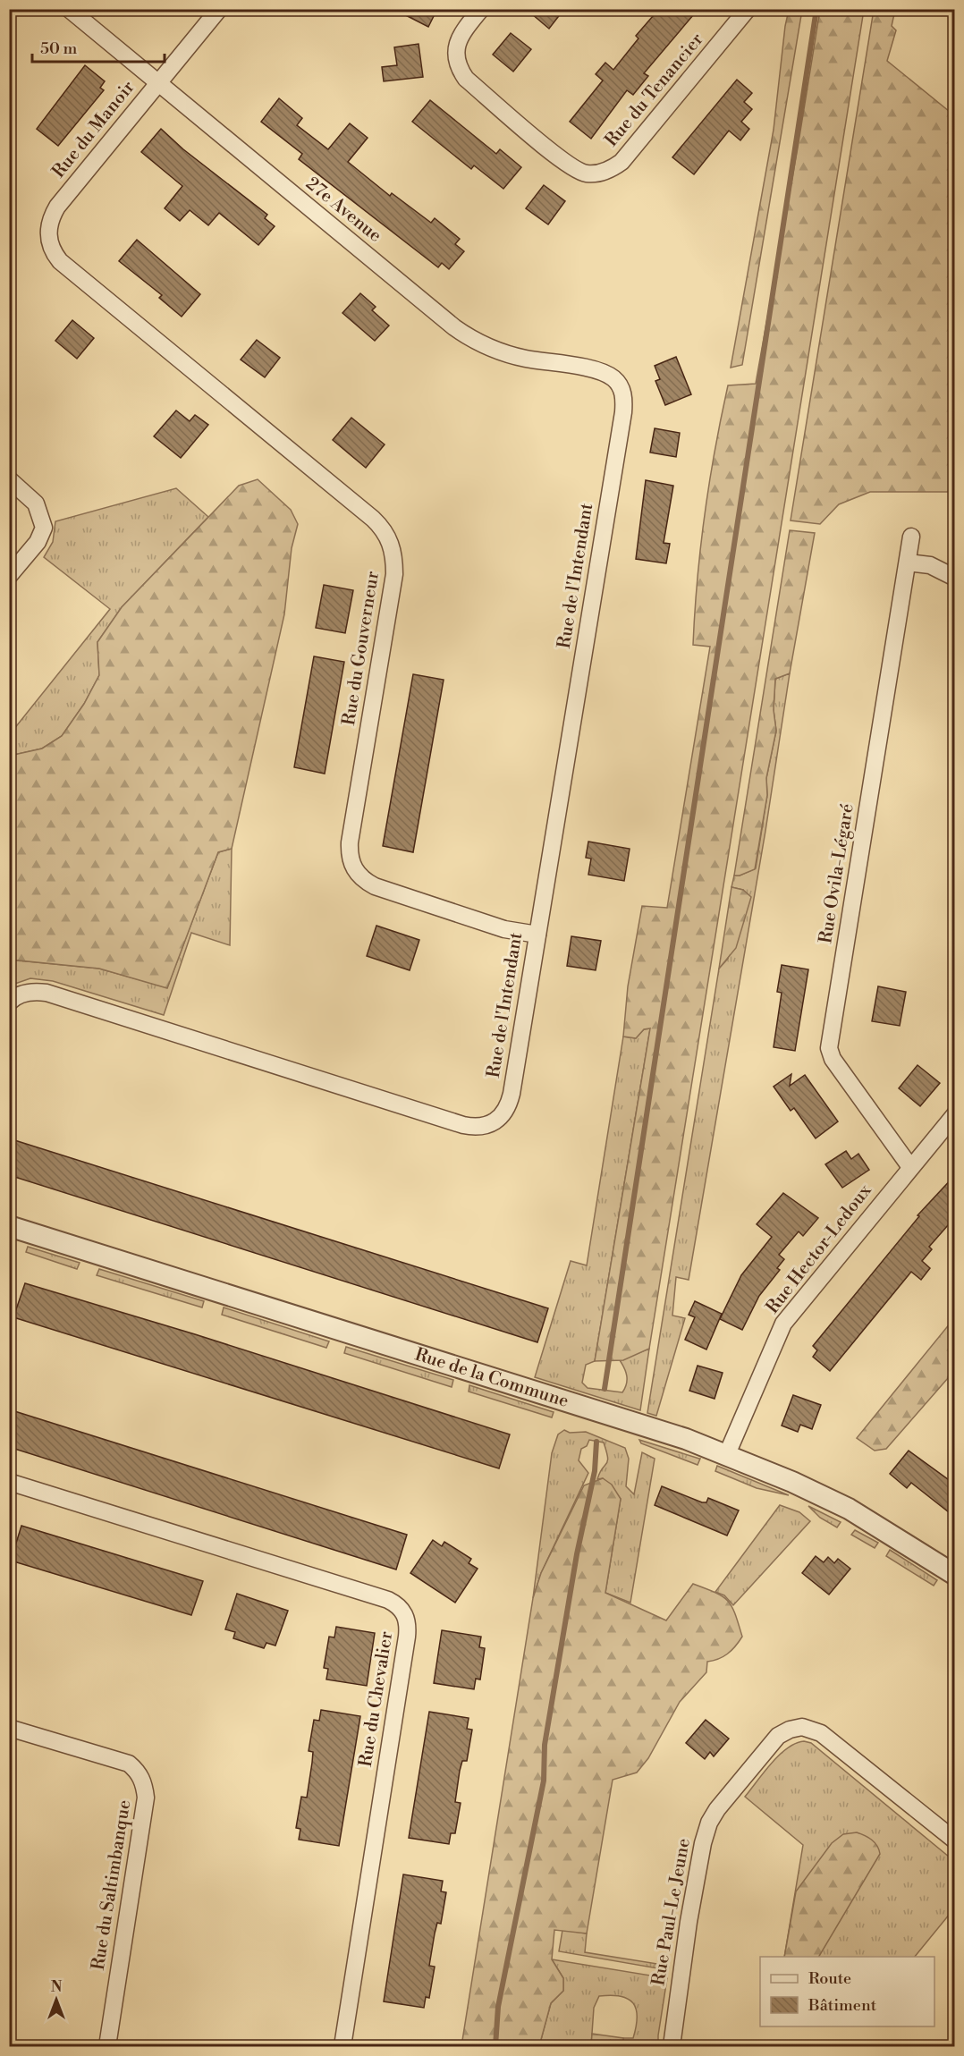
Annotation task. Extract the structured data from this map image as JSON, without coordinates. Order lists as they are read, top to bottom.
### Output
{
  "streets": {
    "street": [
      "Rue du Tenancier",
      "Rue du Manoir",
      "27e Avenue",
      "Rue de l'Intendant",
      "Rue du Gouverneur",
      "Rue Ovila-Légaré",
      "Rue Hector-Ledoux",
      "Rue de la Commune",
      "Rue du Chevalier",
      "Rue du Saltimbanque",
      "Rue Paul-Le Jeune"
    ]
  },
  "crossings": [
    ["Rue du Manoir", "27e Avenue"],
    ["Rue du Manoir", "Rue du Gouverneur"],
    ["27e Avenue", "Rue de l'Intendant"],
    ["Rue de l'Intendant", "Rue du Gouverneur"],
    ["Rue Ovila-Légaré", "Rue Hector-Ledoux"],
    ["Rue Hector-Ledoux", "Rue de la Commune"]
  ],
  "legend": ["Route", "Bâtiment"],
  "scale_bar": "50 m",
  "north": "top"
}
